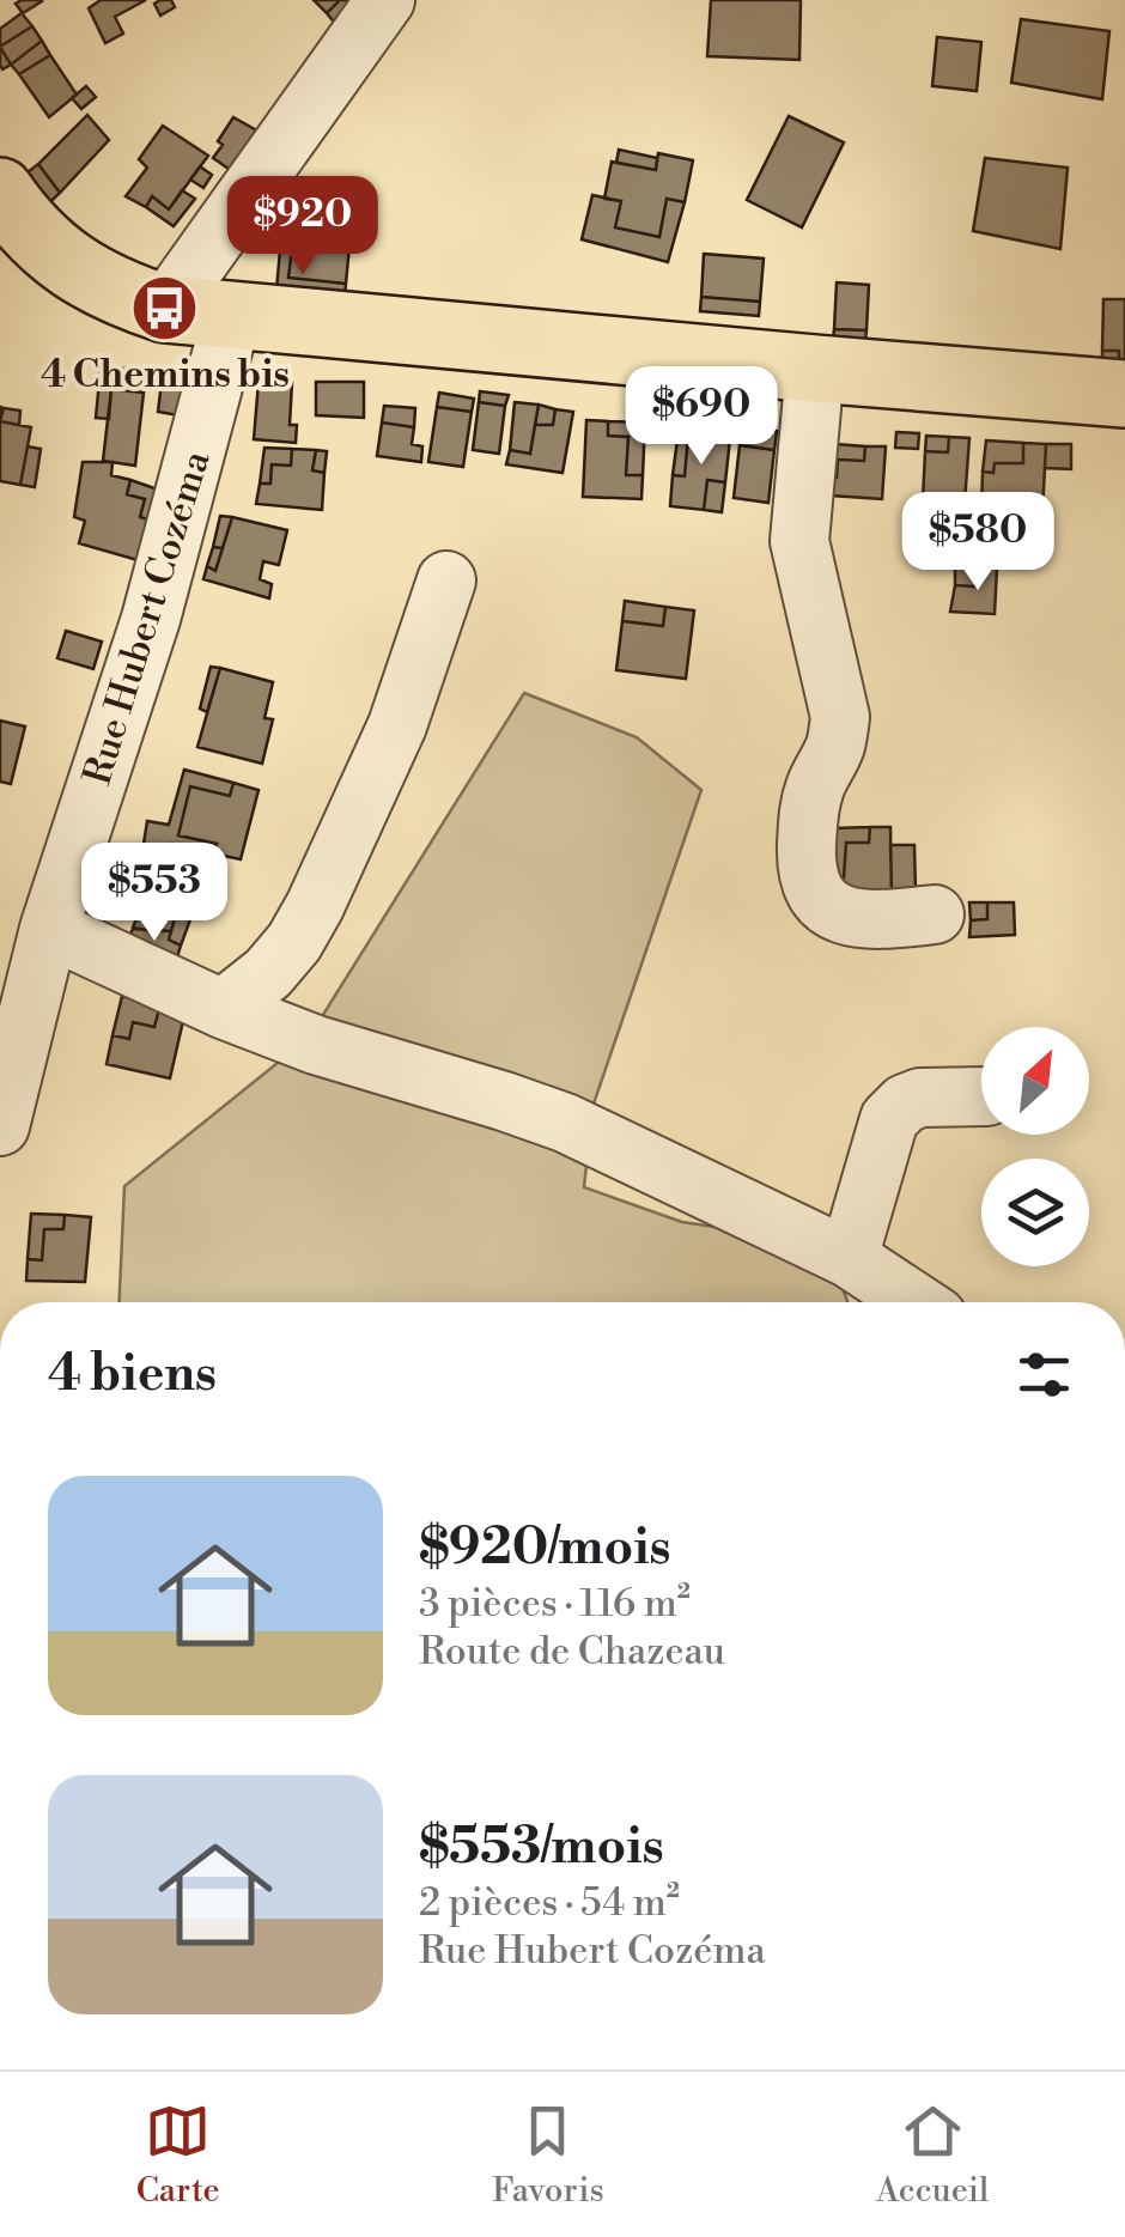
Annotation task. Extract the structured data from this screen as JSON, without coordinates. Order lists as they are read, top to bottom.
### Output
{
  "streets": {
    "street": ["Rue Hubert Cozéma"]
  },
  "places": {
    "bus stop": ["4 Chemins bis"]
  },
  "north": "top right",
  "page": {
    "price": [
      "$920",
      "$690",
      "$580",
      "$553"
    ],
    "heading": "4 biens",
    "list": [
      {
        "name": "$920/mois",
        "note": "3 pièces · 116 m² · Route de Chazeau"
      },
      {
        "name": "$553/mois",
        "note": "2 pièces · 54 m² · Rue Hubert Cozéma"
      }
    ],
    "tabs": ["Carte", "Favoris", "Accueil"]
  }
}
